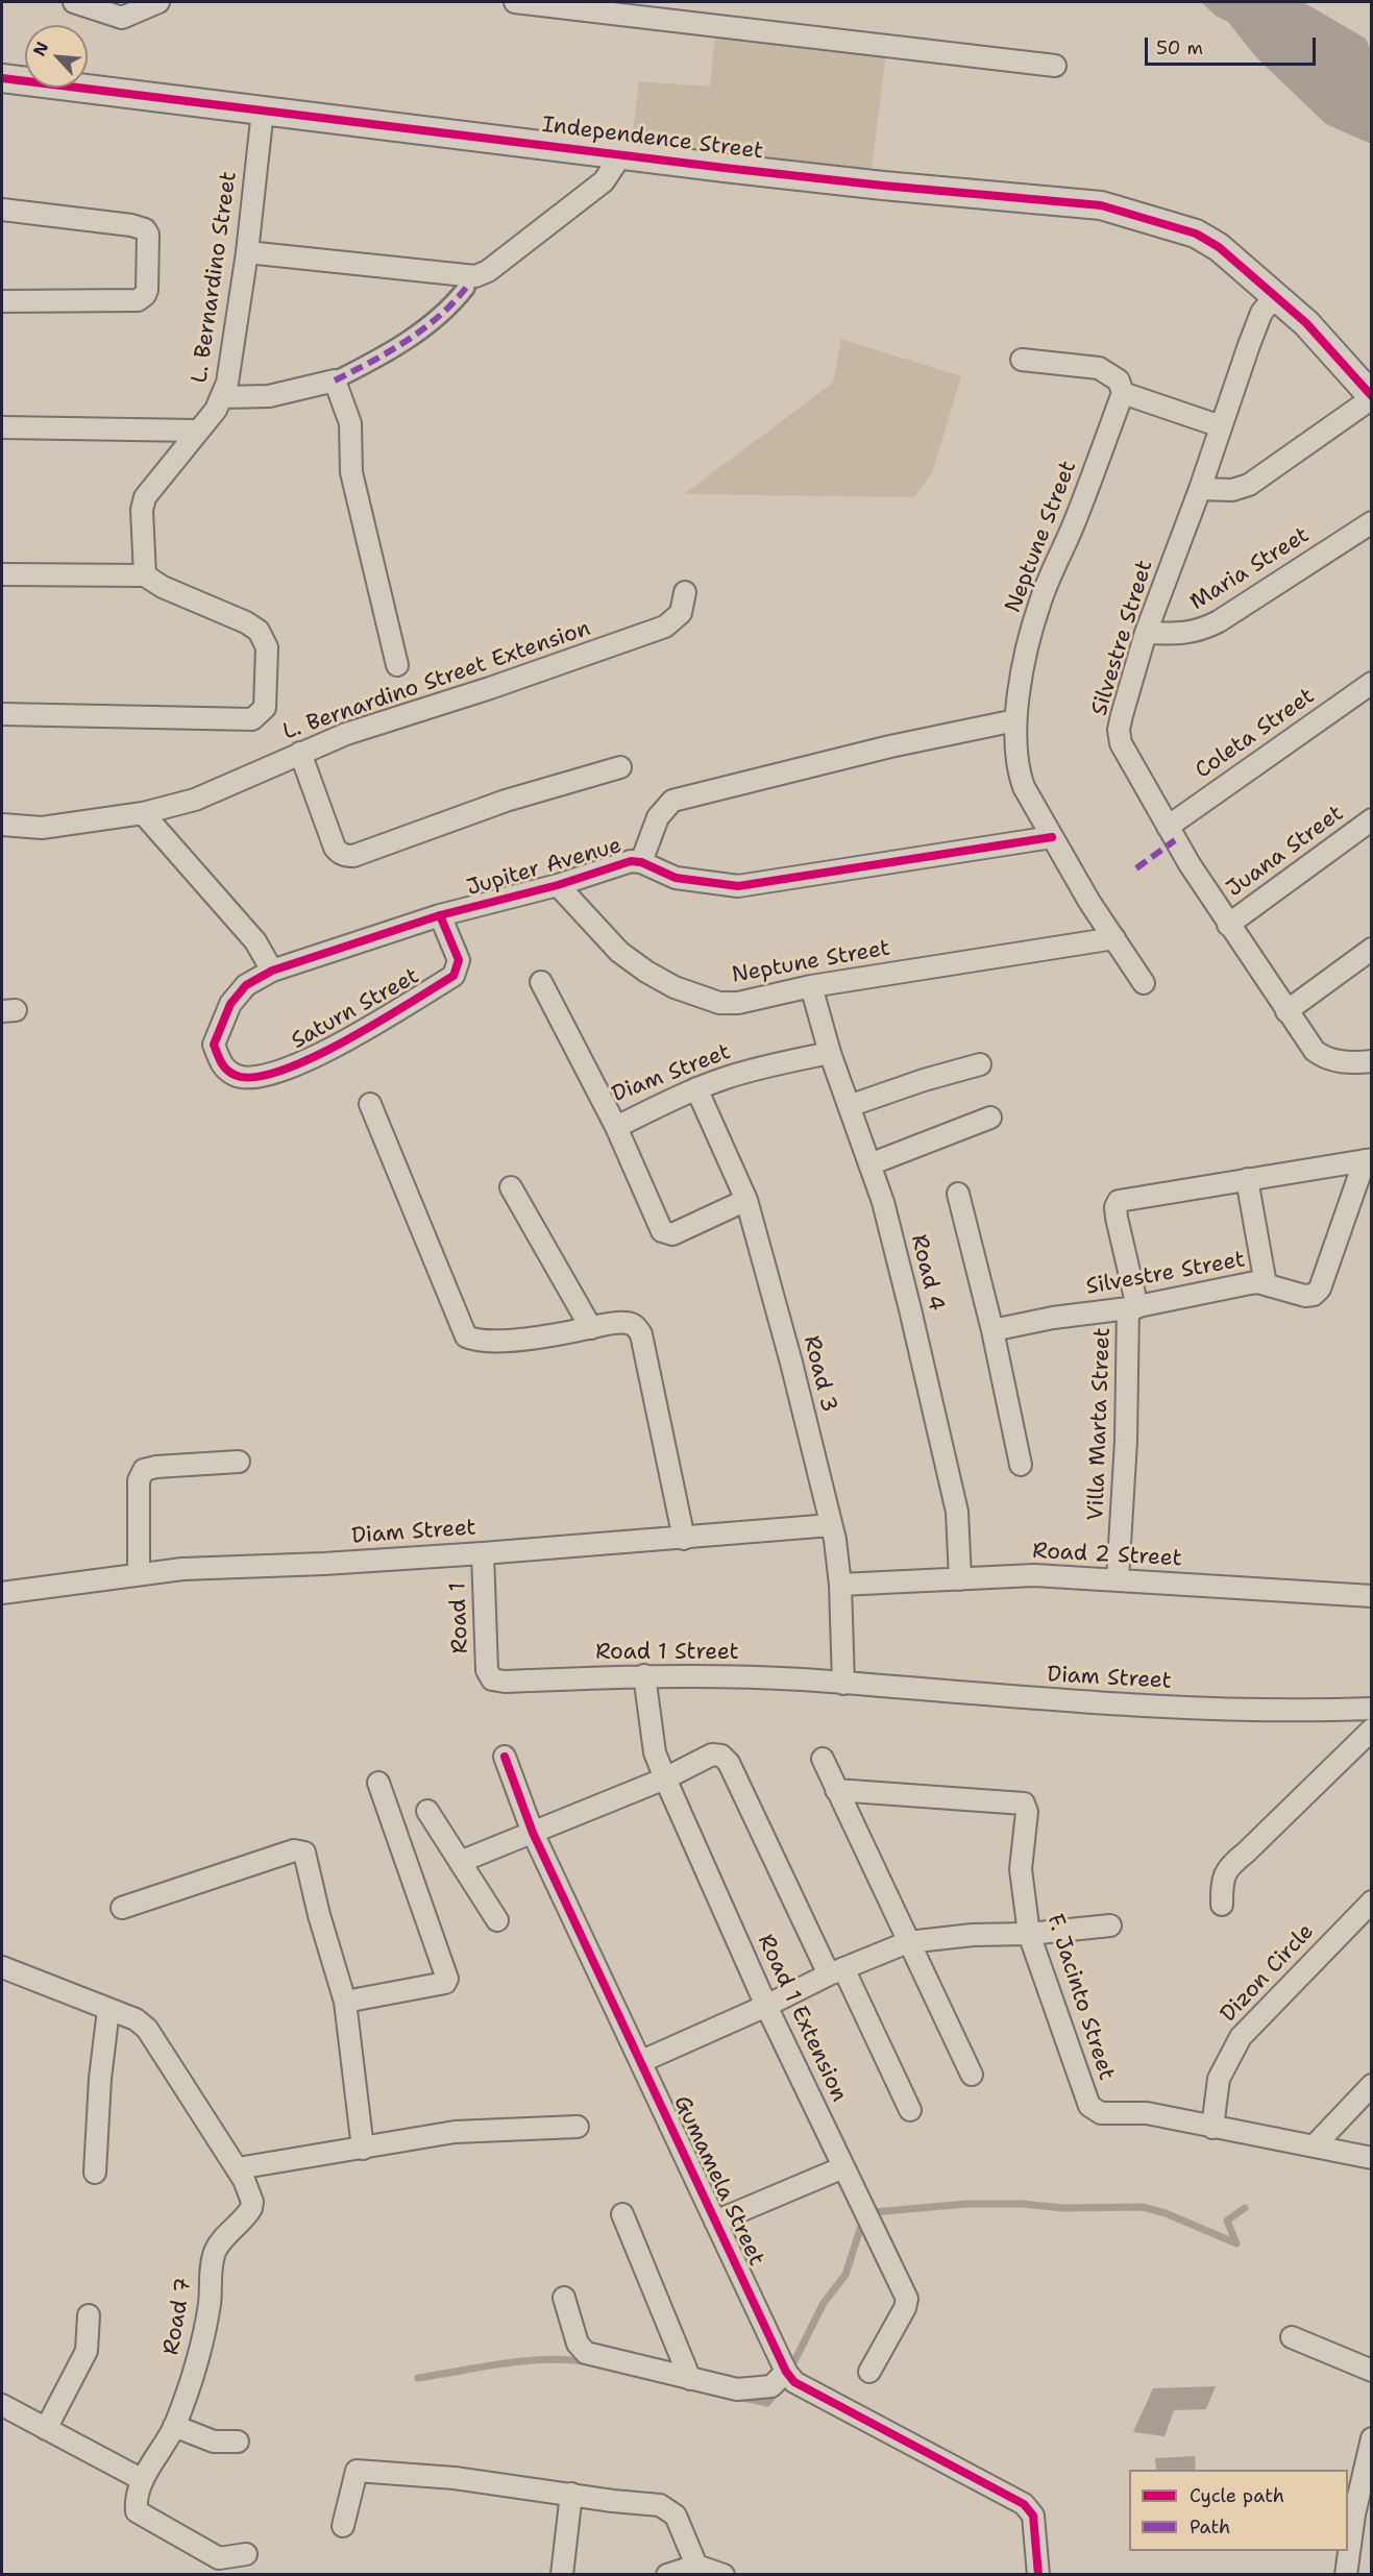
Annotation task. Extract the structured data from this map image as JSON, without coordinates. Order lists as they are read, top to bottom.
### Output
{
  "streets": {
    "street": [
      "Independence Street",
      "L. Bernardino Street",
      "Neptune Street",
      "Maria Street",
      "Silvestre Street",
      "L. Bernardino Street Extension",
      "Coleta Street",
      "Juana Street",
      "Jupiter Avenue",
      "Saturn Street",
      "Diam Street",
      "Road 4",
      "Road 3",
      "Villa Marta Street",
      "Road 2 Street",
      "Road 1",
      "Road 1 Street",
      "Dizon Circle",
      "F. Jacinto Street",
      "Road 1 Extension",
      "Gumamela Street",
      "Road 7"
    ]
  },
  "crossings": [
    ["Independence Street", "L. Bernardino Street"],
    ["Independence Street", "Silvestre Street"],
    ["L. Bernardino Street", "L. Bernardino Street Extension"],
    ["Neptune Street", "Jupiter Avenue"],
    ["Neptune Street", "Road 4"],
    ["Maria Street", "Silvestre Street"],
    ["Silvestre Street", "Coleta Street"],
    ["Silvestre Street", "Juana Street"],
    ["Silvestre Street", "Villa Marta Street"],
    ["Jupiter Avenue", "Saturn Street"],
    ["Diam Street", "Road 4"],
    ["Diam Street", "Road 3"],
    ["Diam Street", "Road 1"],
    ["Diam Street", "Road 1 Street"],
    ["Road 4", "Road 2 Street"],
    ["Road 3", "Road 2 Street"],
    ["Road 3", "Road 1 Street"],
    ["Villa Marta Street", "Road 2 Street"],
    ["Road 1", "Road 1 Street"],
    ["Road 1 Street", "Road 1 Extension"],
    ["Dizon Circle", "F. Jacinto Street"]
  ],
  "legend": ["Cycle path", "Path"],
  "scale_bar": "50 m",
  "north": "top left"
}
